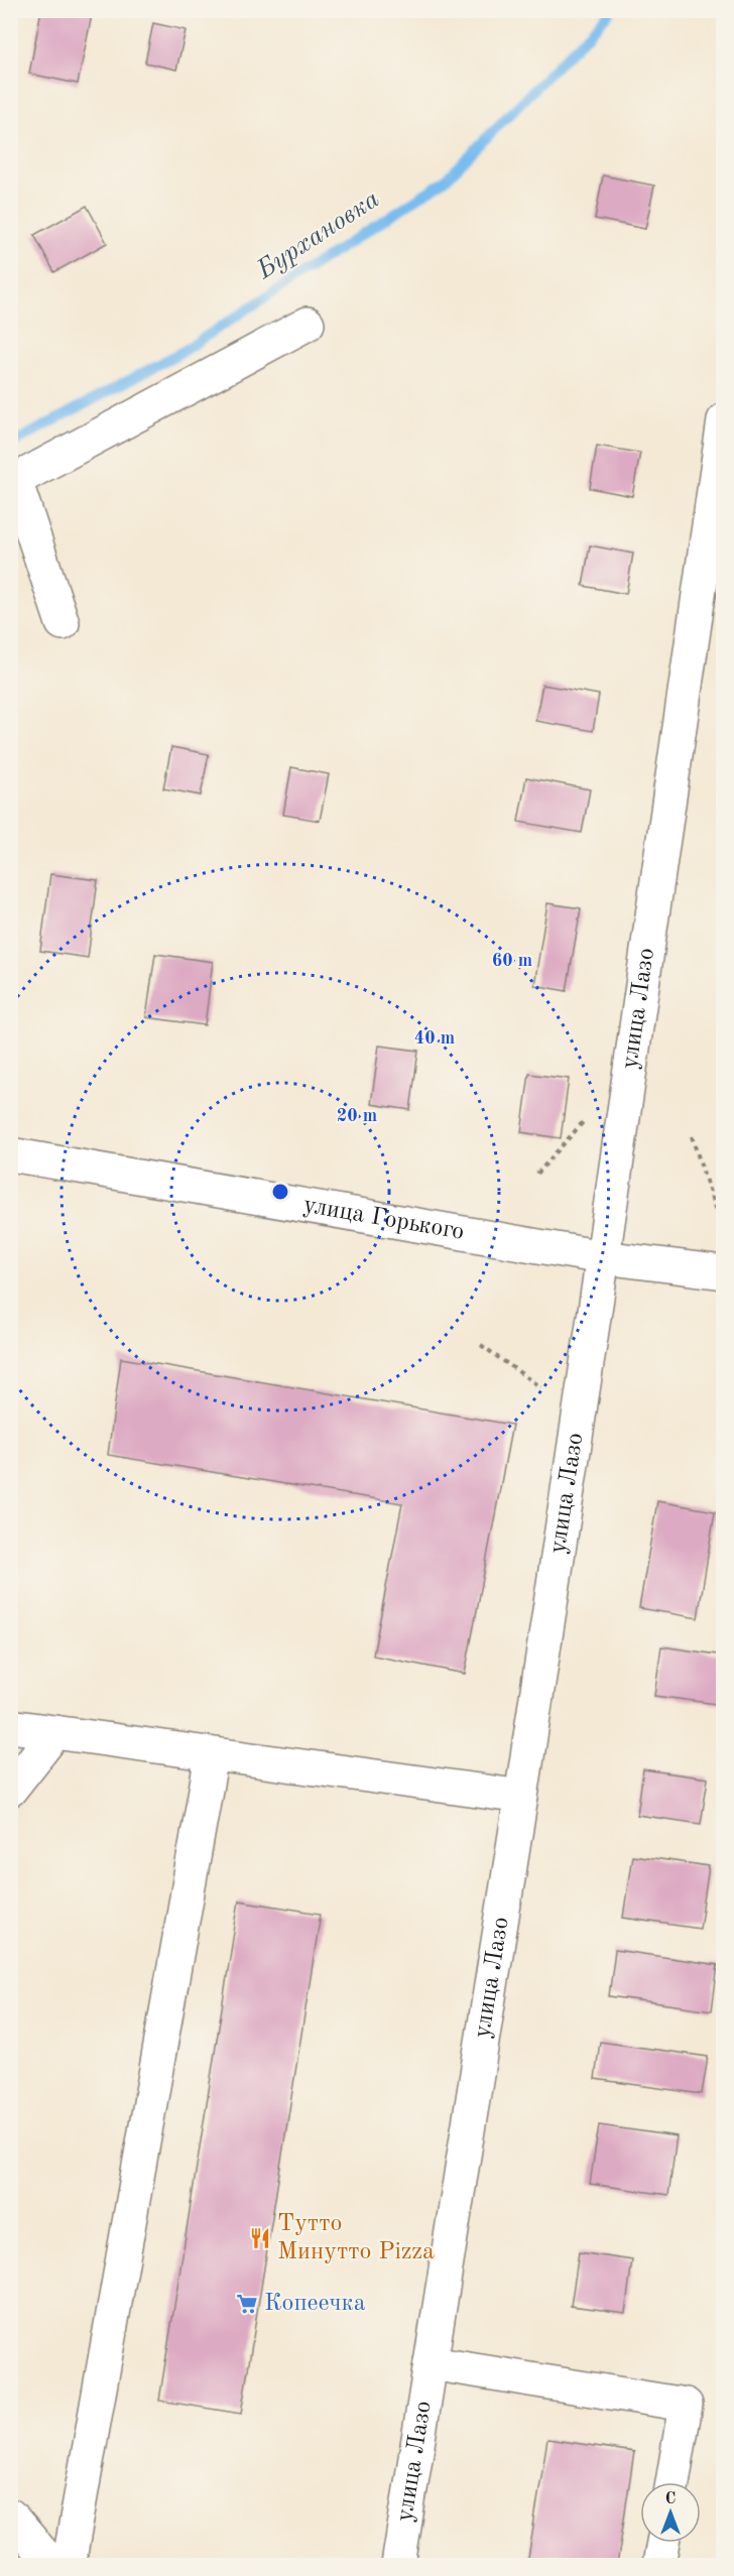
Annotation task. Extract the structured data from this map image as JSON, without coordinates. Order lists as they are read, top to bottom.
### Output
{
  "streets": {
    "main road": ["улица Лазо", "улица Горького"]
  },
  "crossings": [
    ["улица Лазо", "улица Горького"]
  ],
  "water": ["Бурхановка"],
  "places": {
    "restaurant": ["Тутто Минутто Pizza"],
    "supermarket": ["Копеечка"]
  },
  "north": "top",
  "rings": ["60 m", "40 m", "20 m"]
}
